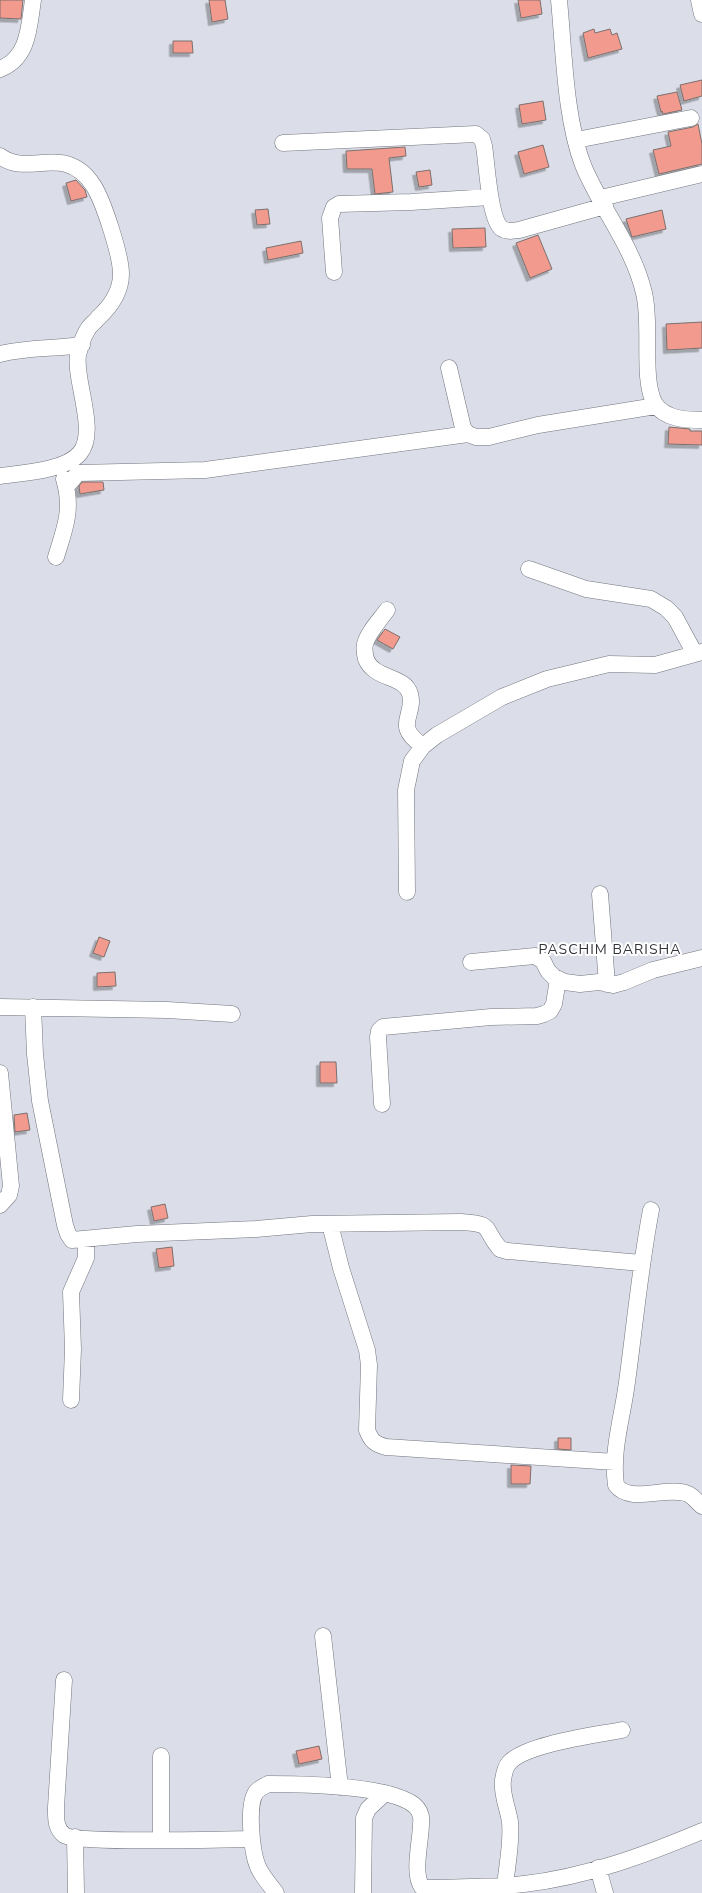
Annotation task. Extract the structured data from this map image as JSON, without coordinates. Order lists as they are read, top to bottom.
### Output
{
  "districts": ["PASCHIM BARISHA"]
}
